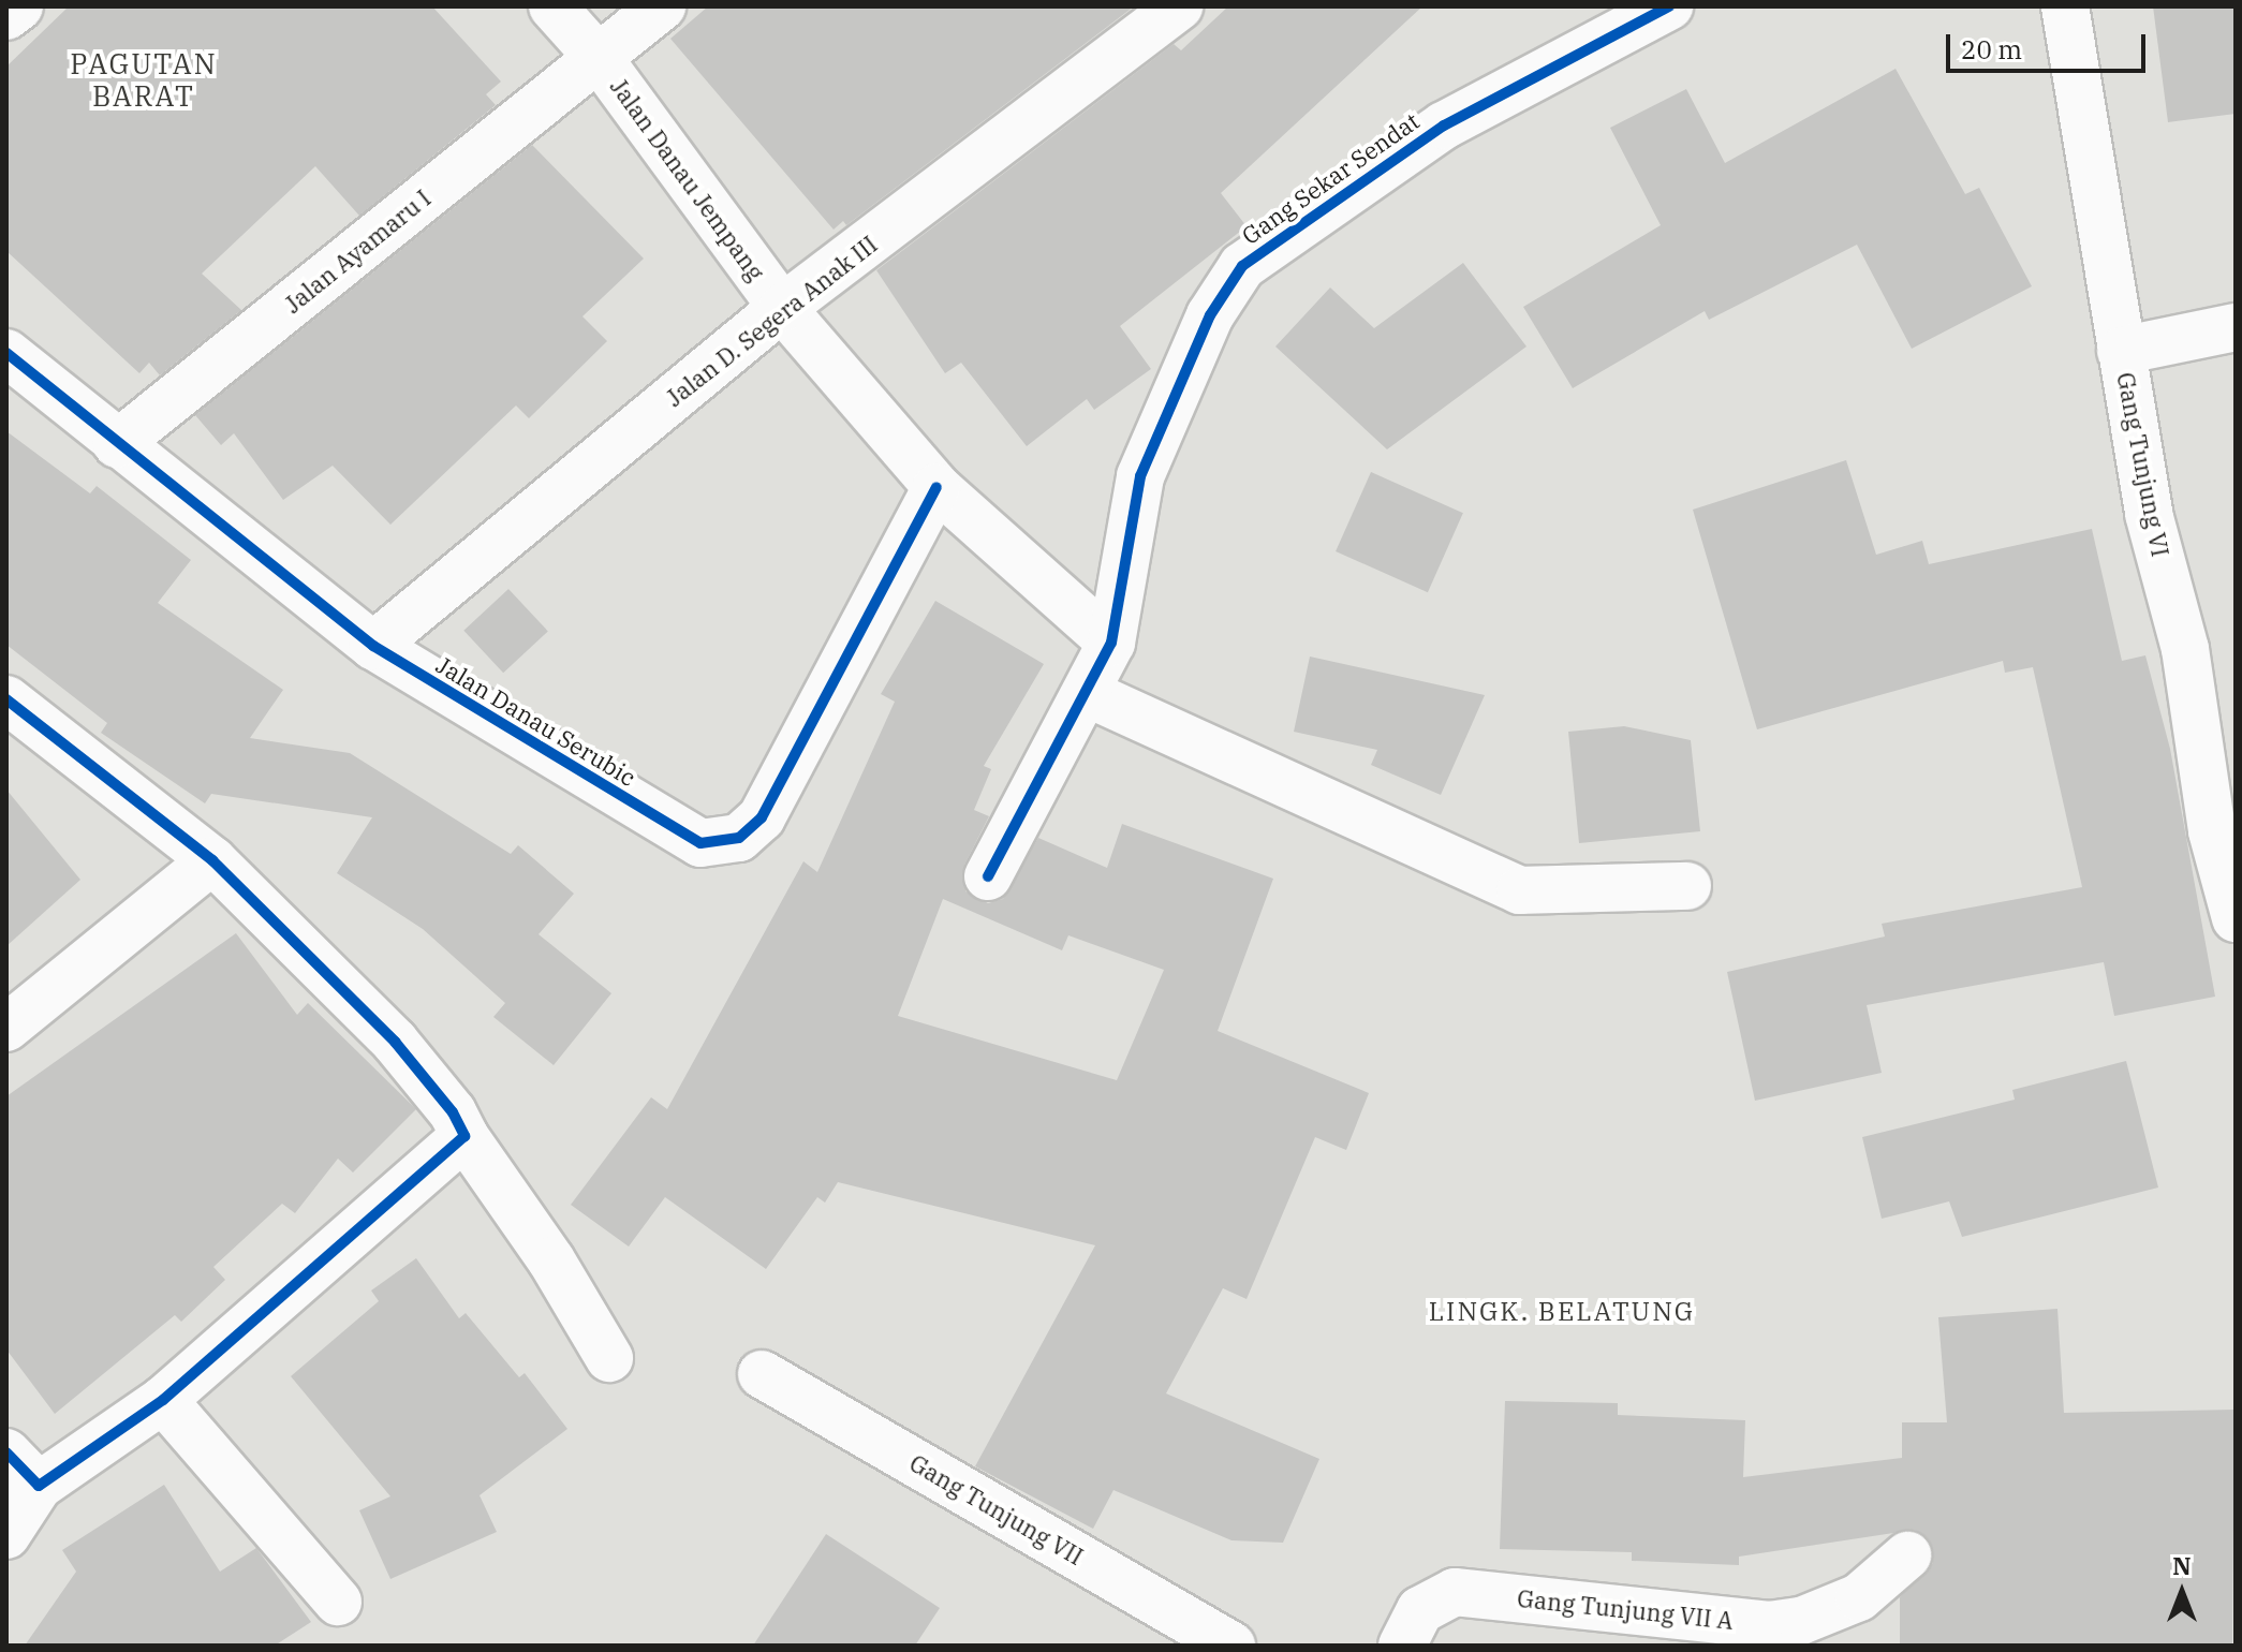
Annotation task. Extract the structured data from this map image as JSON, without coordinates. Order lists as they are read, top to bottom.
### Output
{
  "streets": {
    "street": [
      "Gang Sekar Sendat",
      "Jalan Danau Jempang",
      "Jalan Ayamaru I",
      "Jalan D. Segera Anak III",
      "Gang Tunjung VI",
      "Jalan Danau Serubic",
      "Gang Tunjung VII",
      "Gang Tunjung VII A"
    ]
  },
  "crossings": [
    ["Gang Sekar Sendat", "Jalan Danau Jempang"],
    ["Jalan Danau Jempang", "Jalan Ayamaru I"],
    ["Jalan Danau Jempang", "Jalan D. Segera Anak III"],
    ["Jalan Danau Jempang", "Jalan Danau Serubic"],
    ["Jalan Ayamaru I", "Jalan Danau Serubic"],
    ["Jalan D. Segera Anak III", "Jalan Danau Serubic"]
  ],
  "districts": ["PAGUTAN BARAT", "LINGK. BELATUNG"],
  "scale_bar": "20 m",
  "north": "top"
}
